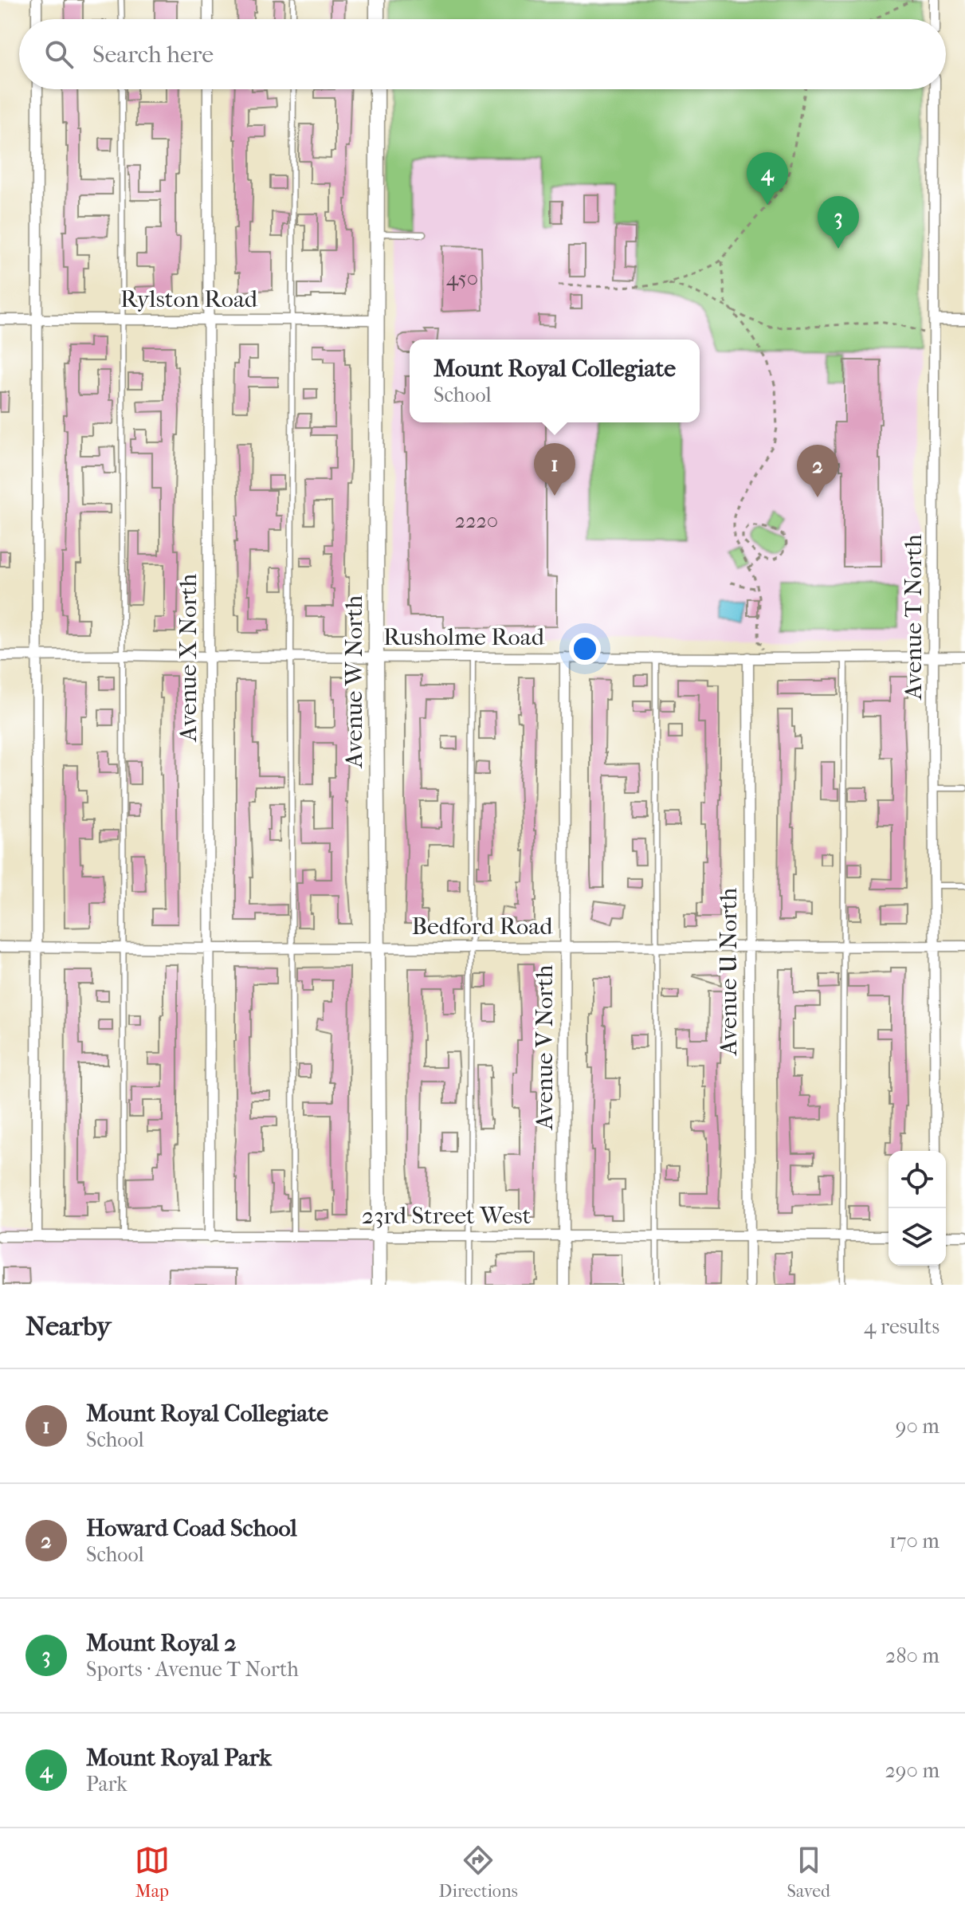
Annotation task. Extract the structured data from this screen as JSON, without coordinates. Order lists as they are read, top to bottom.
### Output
{
  "streets": {
    "street": [
      "Rylston Road",
      "Avenue T North",
      "Rusholme Road",
      "Avenue X North",
      "Avenue W North",
      "Bedford Road",
      "Avenue U North",
      "Avenue V North",
      "23rd Street West"
    ]
  },
  "crossings": [
    ["Rylston Road", "Avenue X North"],
    ["Rylston Road", "Avenue W North"],
    ["Avenue T North", "Rusholme Road"],
    ["Avenue T North", "Bedford Road"],
    ["Rusholme Road", "Avenue X North"],
    ["Rusholme Road", "Avenue W North"],
    ["Rusholme Road", "Avenue U North"],
    ["Rusholme Road", "Avenue V North"],
    ["Avenue X North", "Bedford Road"],
    ["Avenue X North", "23rd Street West"],
    ["Avenue W North", "Bedford Road"],
    ["Avenue W North", "23rd Street West"],
    ["Bedford Road", "Avenue U North"],
    ["Bedford Road", "Avenue V North"],
    ["Avenue U North", "23rd Street West"],
    ["Avenue V North", "23rd Street West"]
  ],
  "house_numbers": ["450", "2220"],
  "page": {
    "search": "Search here",
    "pins": [
      "4",
      "3",
      "1",
      "2"
    ],
    "popup": ["Mount Royal Collegiate", "School"],
    "heading": ["Nearby", "4 results"],
    "list": [
      {
        "mark": "1",
        "name": "Mount Royal Collegiate",
        "note": "School",
        "value": "90 m"
      },
      {
        "mark": "2",
        "name": "Howard Coad School",
        "note": "School",
        "value": "170 m"
      },
      {
        "mark": "3",
        "name": "Mount Royal 2",
        "note": "Sports · Avenue T North",
        "value": "280 m"
      },
      {
        "mark": "4",
        "name": "Mount Royal Park",
        "note": "Park",
        "value": "290 m"
      }
    ],
    "nav": ["Map", "Directions", "Saved"]
  }
}
